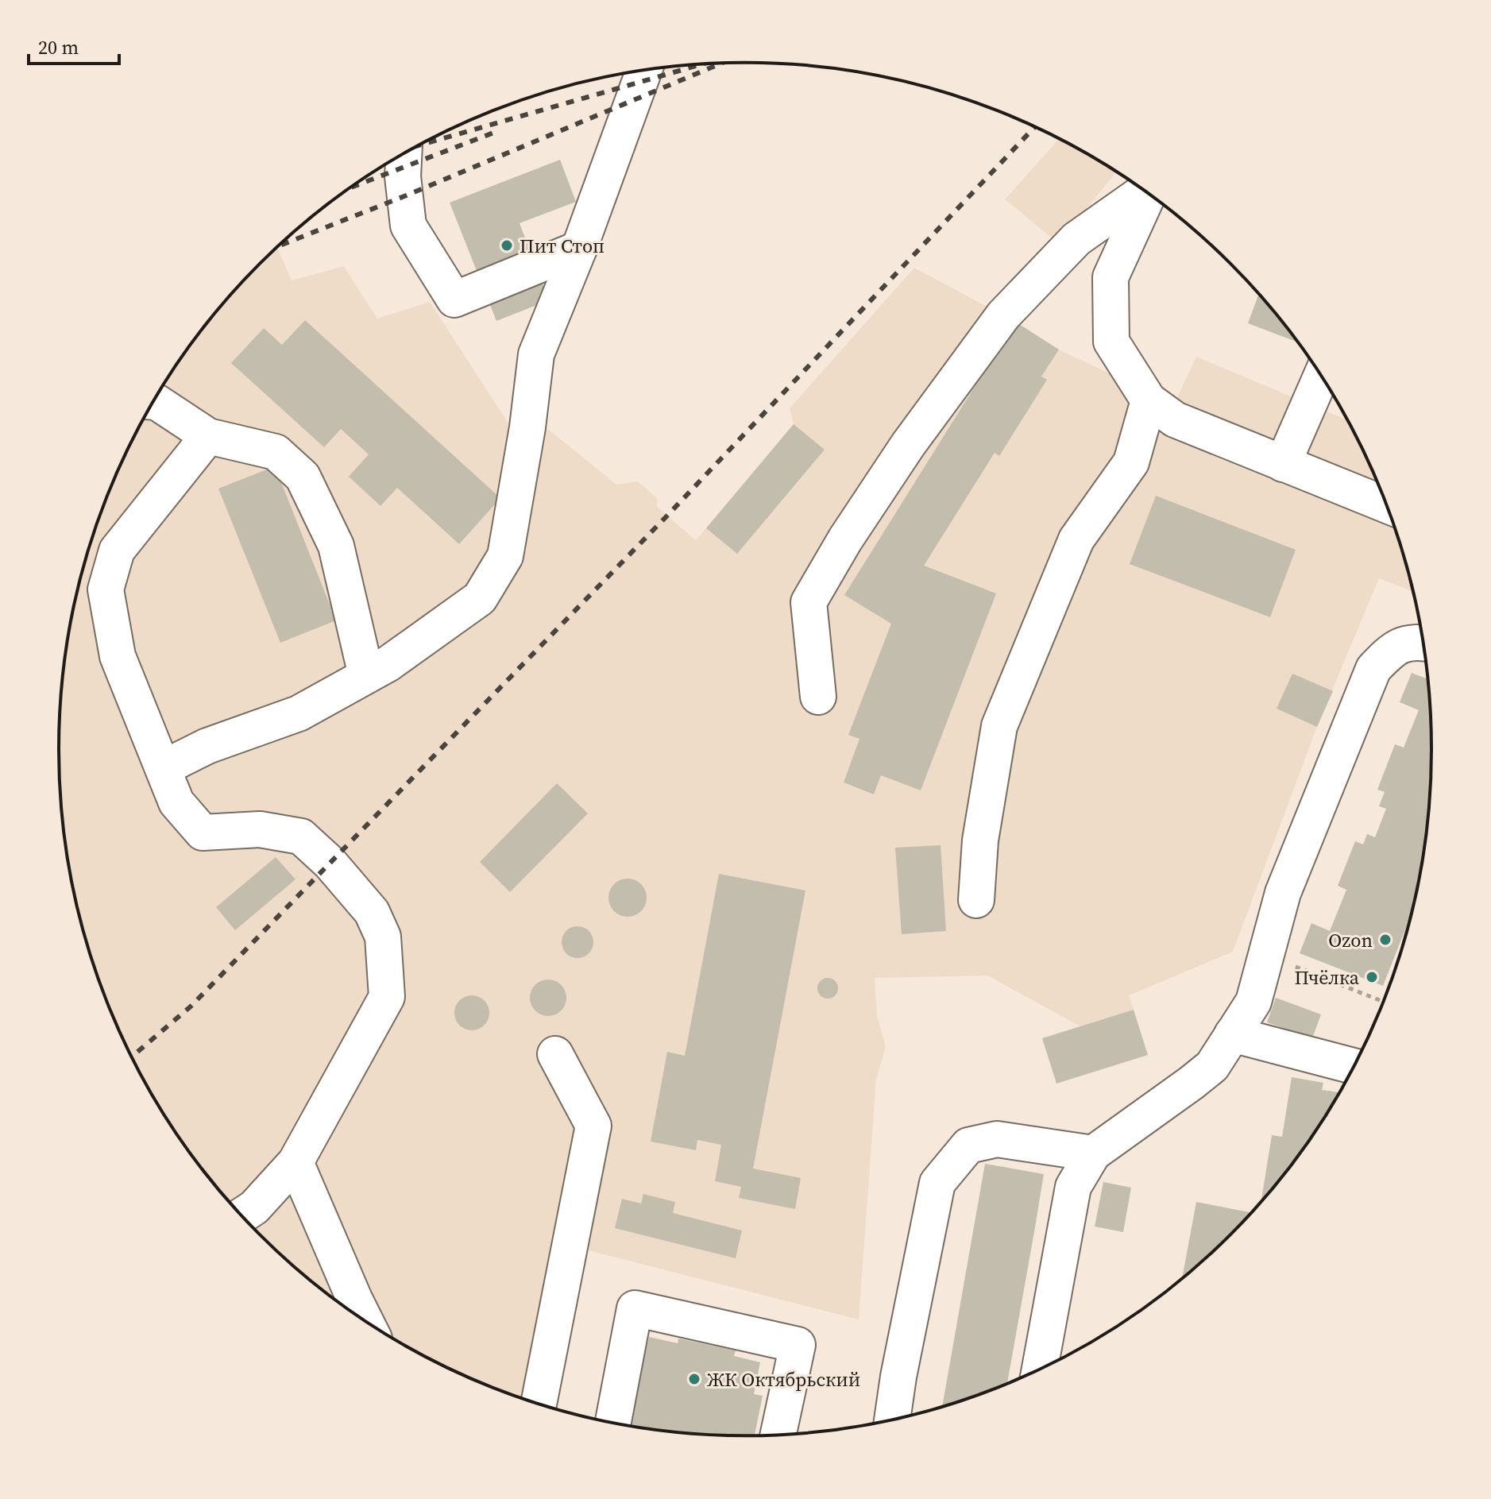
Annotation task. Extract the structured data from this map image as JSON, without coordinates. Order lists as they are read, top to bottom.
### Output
{
  "places": [
    "Пит Стоп",
    "Ozon",
    "Пчёлка",
    "ЖК Октябрьский"
  ],
  "scale_bar": "20 m"
}
